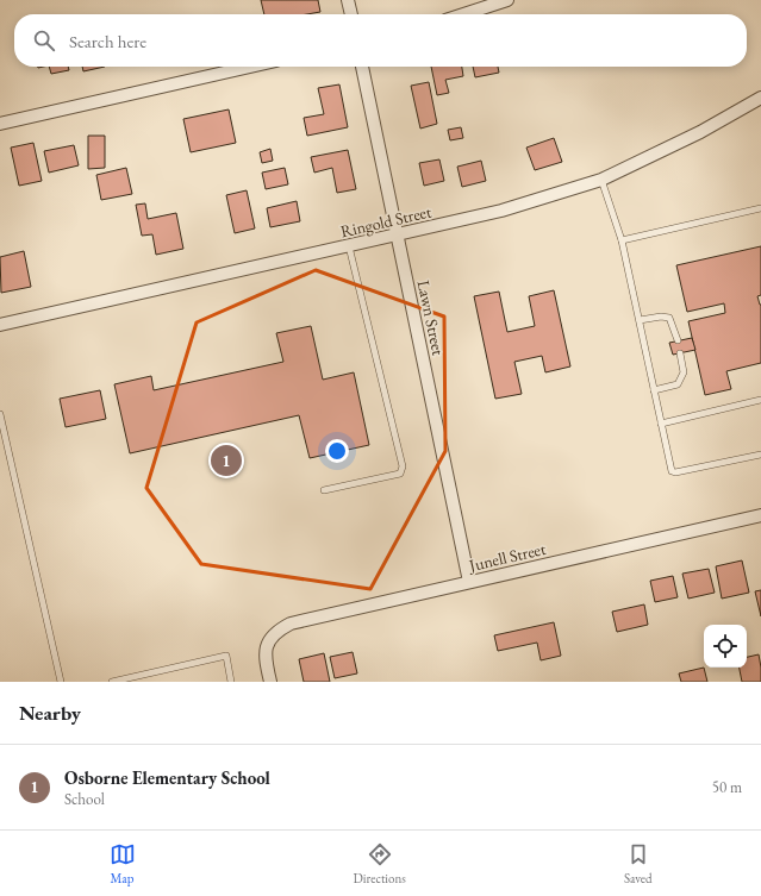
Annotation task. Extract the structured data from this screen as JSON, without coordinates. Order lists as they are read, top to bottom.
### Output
{
  "streets": {
    "street": ["Ringold Street", "Lawn Street", "Junell Street"]
  },
  "crossings": [
    ["Ringold Street", "Lawn Street"],
    ["Lawn Street", "Junell Street"]
  ],
  "page": {
    "search": "Search here",
    "pins": "1",
    "heading": "Nearby",
    "list": [
      {
        "mark": "1",
        "name": "Osborne Elementary School",
        "note": "School",
        "value": "50 m"
      }
    ],
    "nav": ["Map", "Directions", "Saved"]
  }
}
